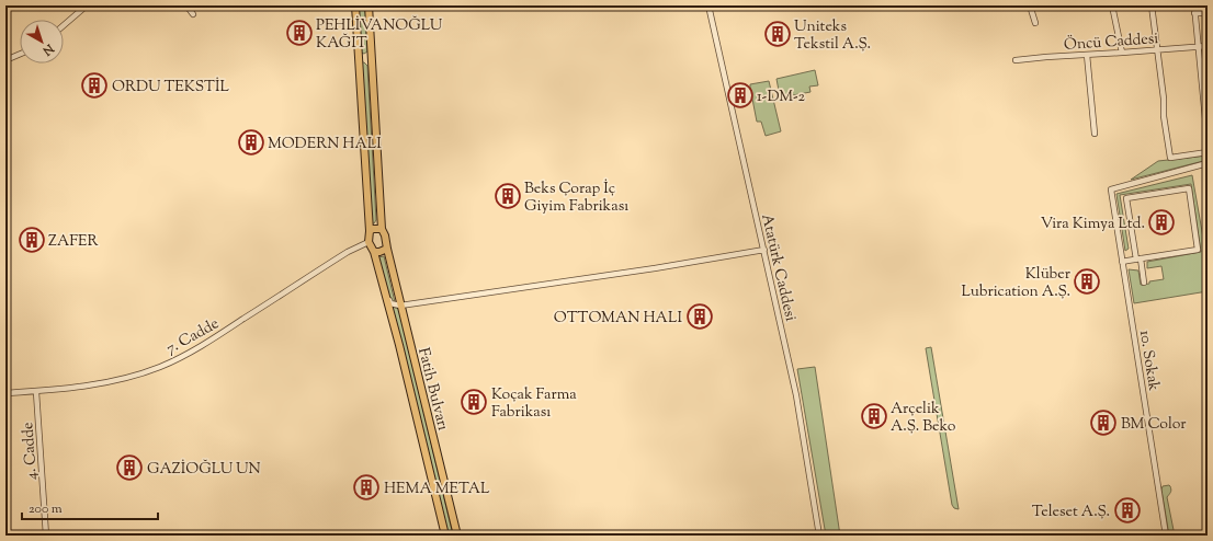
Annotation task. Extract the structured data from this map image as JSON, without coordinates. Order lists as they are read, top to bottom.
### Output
{
  "streets": {
    "main road": ["Fatih Bulvarı"],
    "street": [
      "Öncü Caddesi",
      "Atatürk Caddesi",
      "7. Cadde",
      "10. Sokak",
      "4. Cadde"
    ]
  },
  "crossings": [
    ["7. Cadde", "Fatih Bulvarı"],
    ["7. Cadde", "4. Cadde"]
  ],
  "places": {
    "building": [
      "PEHLİVANOĞLU KAĞIT",
      "Uniteks Tekstil A.Ş.",
      "ORDU TEKSTİL",
      "1-DM-2",
      "MODERN HALI",
      "Beks Çorap İç Giyim Fabrikası",
      "Vira Kimya Ltd.",
      "ZAFER",
      "Klüber Lubrication A.Ş.",
      "OTTOMAN HALI",
      "Koçak Farma Fabrikası",
      "Arçelik A.Ş. Beko",
      "BM Color",
      "GAZİOĞLU UN",
      "HEMA METAL",
      "Teleset A.Ş."
    ]
  },
  "scale_bar": "200 m",
  "north": "bottom right"
}
